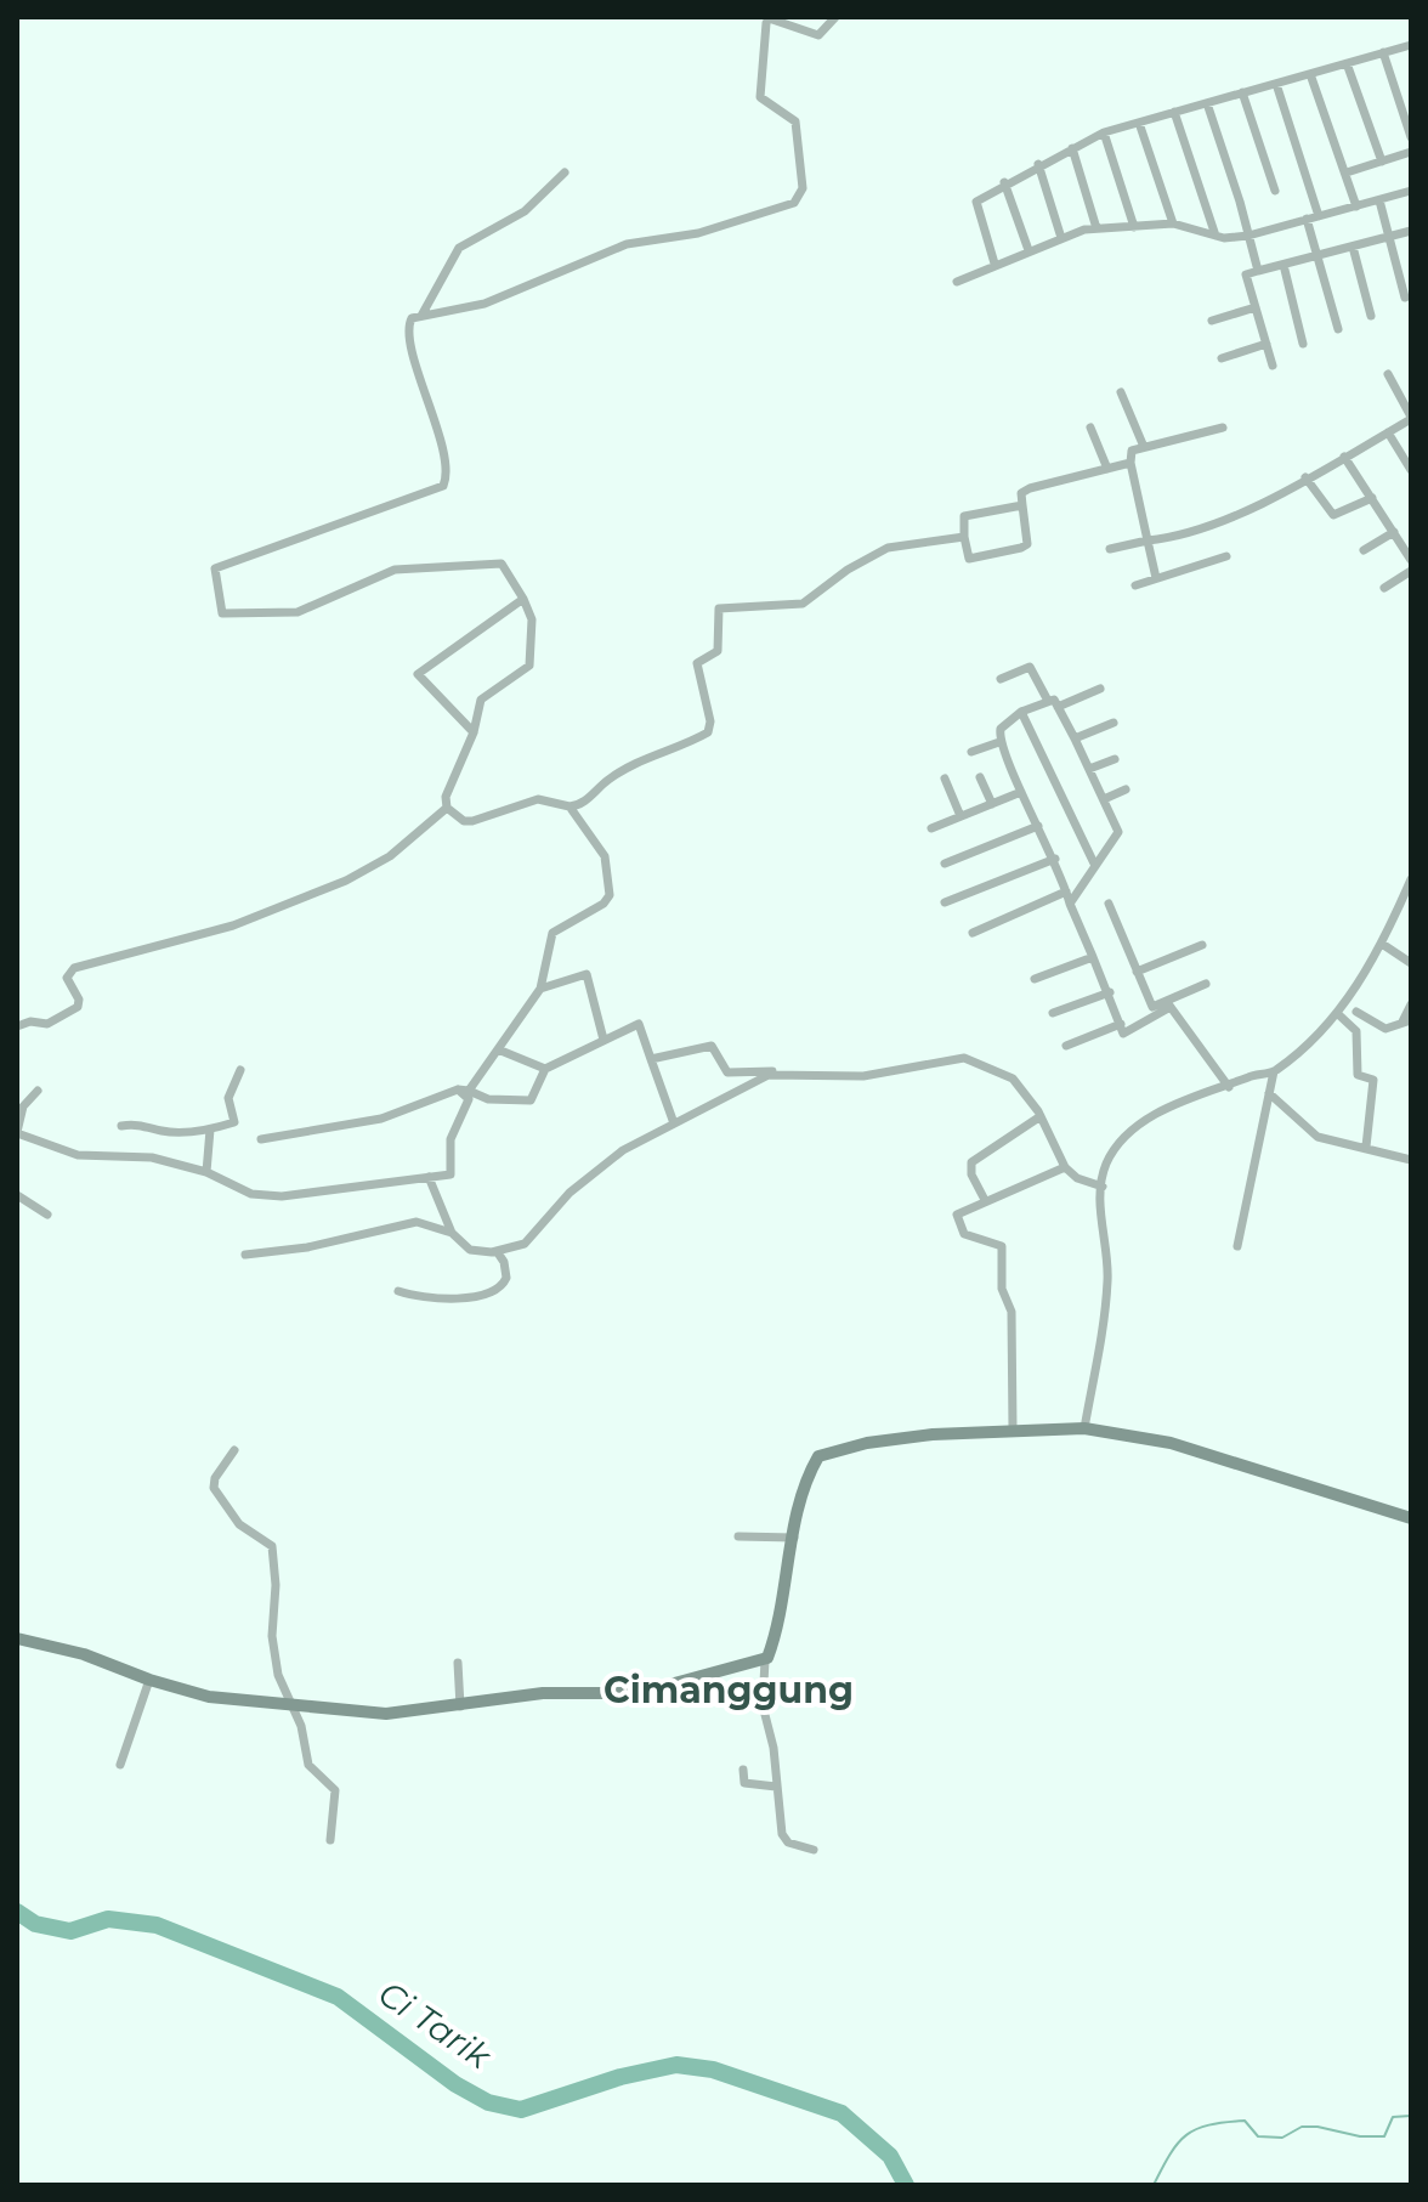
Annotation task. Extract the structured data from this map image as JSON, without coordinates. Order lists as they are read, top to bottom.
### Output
{
  "districts": ["Cimanggung"],
  "water": ["Ci Tarik"]
}
